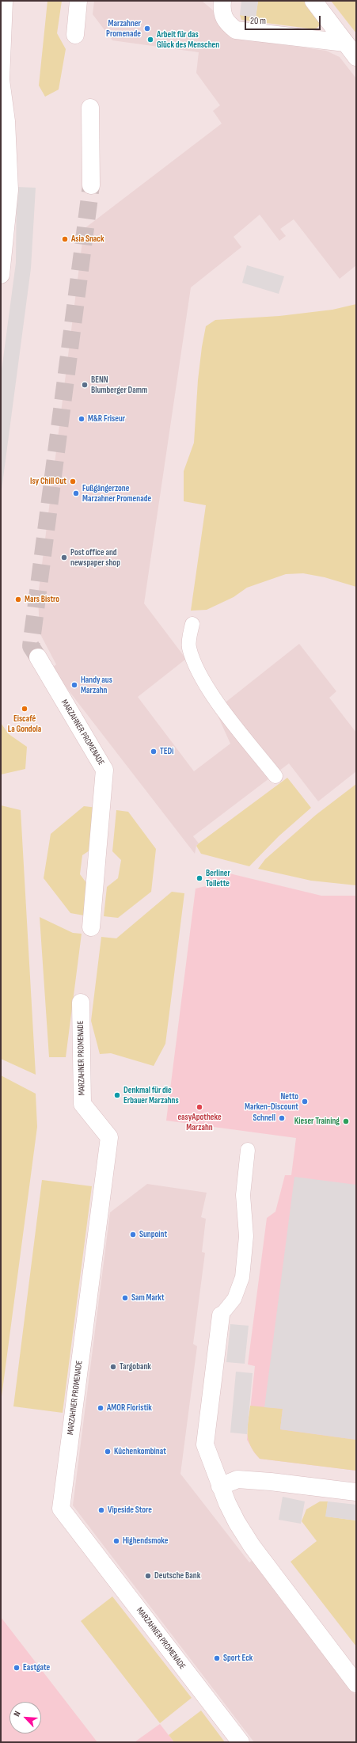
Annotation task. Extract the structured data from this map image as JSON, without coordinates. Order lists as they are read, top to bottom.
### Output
{
  "streets": {
    "street": ["MARZAHNER PROMENADE"]
  },
  "places": [
    "Marzahner Promenade",
    "Arbeit für das Glück des Menschen",
    "Asia Snack",
    "BENN Blumberger Damm",
    "M&R Friseur",
    "Isy Chill Out",
    "Fußgängerzone Marzahner Promenade",
    "Post office and newspaper shop",
    "Mars Bistro",
    "Handy aus Marzahn",
    "Eiscafé La Gondola",
    "TEDi",
    "Berliner Toilette",
    "Denkmal für die Erbauer Marzahns",
    "Netto Marken-Discount",
    "easyApotheke Marzahn",
    "Schnell",
    "Kieser Training",
    "Sunpoint",
    "Sam Markt",
    "Targobank",
    "AMOR Floristik",
    "Küchenkombinat",
    "Vipeside Store",
    "Highendsmoke",
    "Deutsche Bank",
    "Sport Eck",
    "Eastgate"
  ],
  "scale_bar": "20 m",
  "north": "top left"
}
